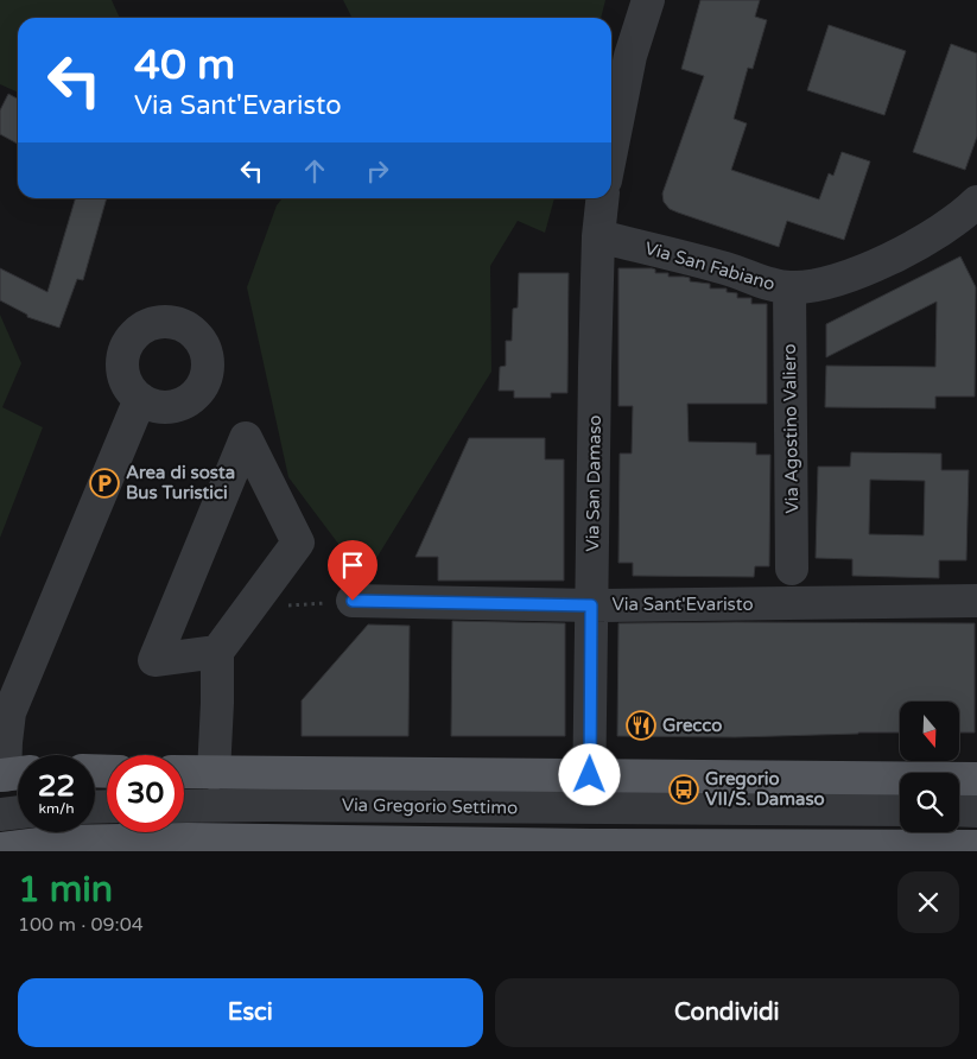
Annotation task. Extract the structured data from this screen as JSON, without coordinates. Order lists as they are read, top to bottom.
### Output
{
  "streets": {
    "main road": ["Via Gregorio Settimo"],
    "street": [
      "Via San Fabiano",
      "Via Agostino Valiero",
      "Via San Damaso",
      "Via Sant'Evaristo"
    ]
  },
  "crossings": [
    ["Via San Fabiano", "Via Agostino Valiero"],
    ["Via San Fabiano", "Via San Damaso"],
    ["Via San Damaso", "Via Sant'Evaristo"],
    ["Via San Damaso", "Via Gregorio Settimo"]
  ],
  "places": {
    "parking": ["Area di sosta Bus Turistici"],
    "restaurant": ["Grecco"],
    "bus stop": ["Gregorio VII/S. Damaso"]
  },
  "north": "bottom",
  "page": {
    "turn": ["40 m", "Via Sant'Evaristo"],
    "speed": "22 km/h",
    "limit": "30",
    "heading": ["1 min", "100 m · 09:04"],
    "buttons": ["Esci", "Condividi"]
  }
}
